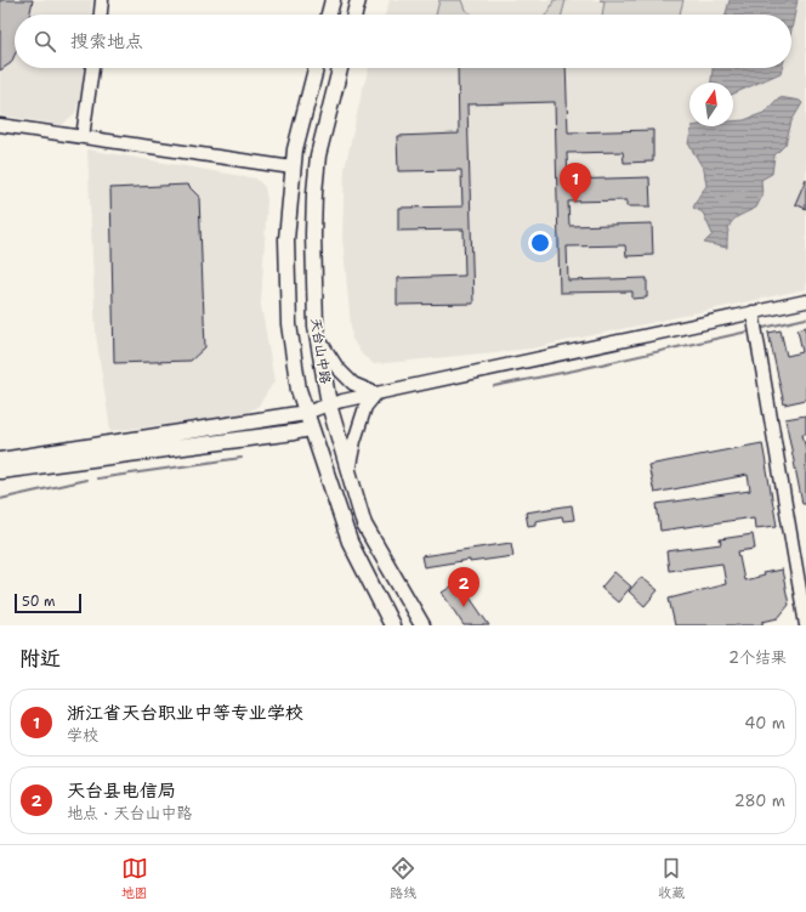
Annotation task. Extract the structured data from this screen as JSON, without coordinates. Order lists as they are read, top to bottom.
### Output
{
  "streets": {
    "main road": ["天台山中路"]
  },
  "scale_bar": "50 m",
  "north": "top",
  "page": {
    "search": "搜索地点",
    "pins": ["1", "2"],
    "scale": "50 m",
    "heading": ["附近", "2个结果"],
    "list": [
      {
        "mark": "1",
        "name": "浙江省天台职业中等专业学校",
        "note": "学校",
        "value": "40 m"
      },
      {
        "mark": "2",
        "name": "天台县电信局",
        "note": "地点 · 天台山中路",
        "value": "280 m"
      }
    ],
    "nav": ["地图", "路线", "收藏"]
  }
}
